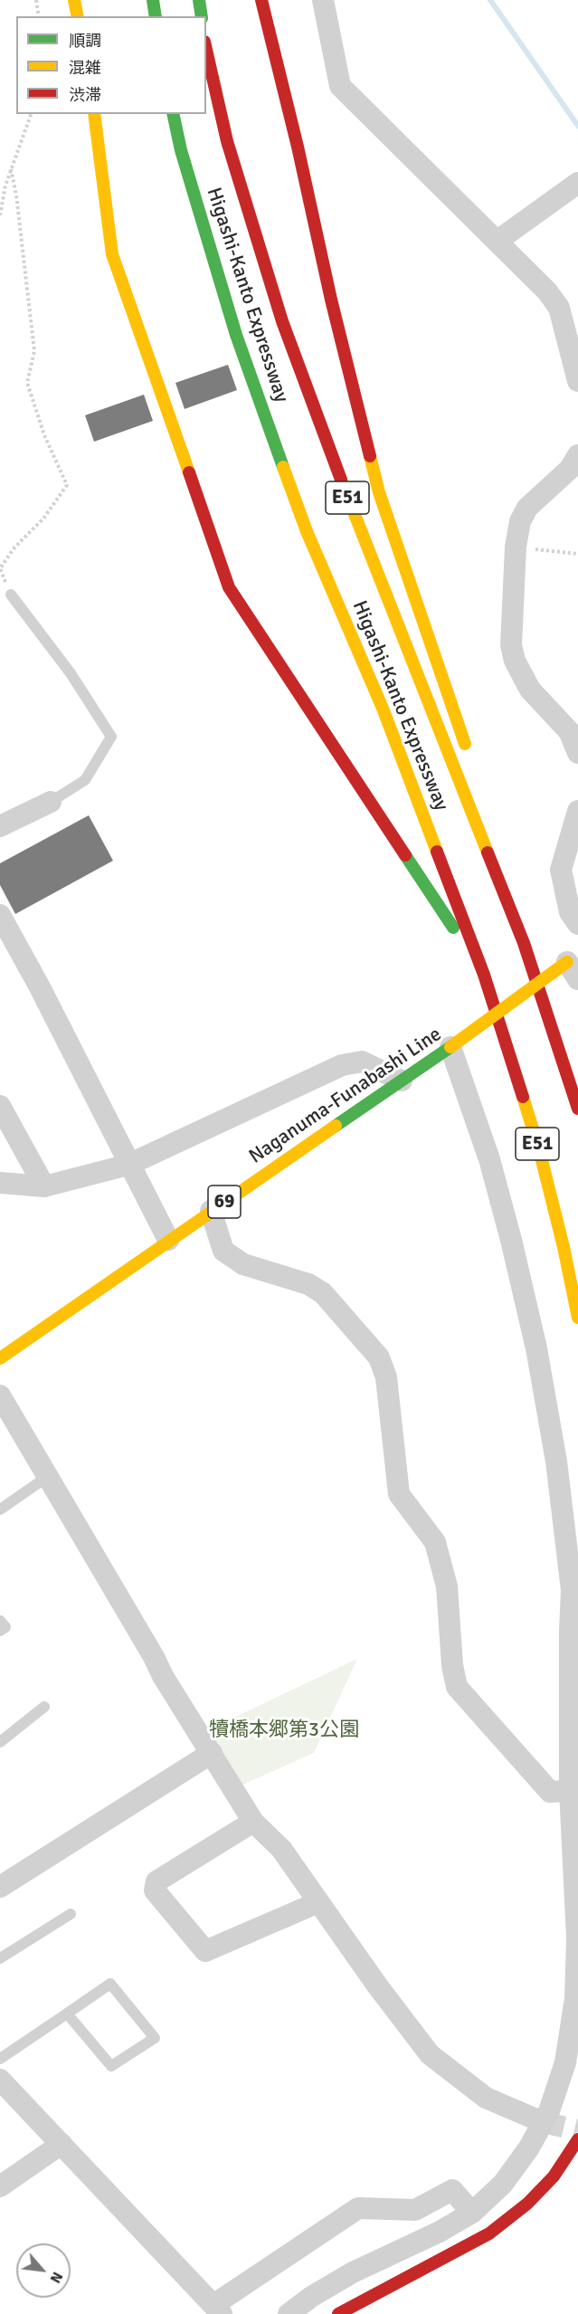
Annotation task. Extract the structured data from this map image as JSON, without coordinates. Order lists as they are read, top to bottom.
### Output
{
  "streets": {
    "main road": [
      "Higashi-Kanto Expressway",
      "E51",
      "Naganuma-Funabashi Line",
      "69"
    ]
  },
  "parks": ["犢橋本郷第3公園"],
  "legend": ["順調", "混雑", "渋滞"],
  "north": "bottom right"
}
